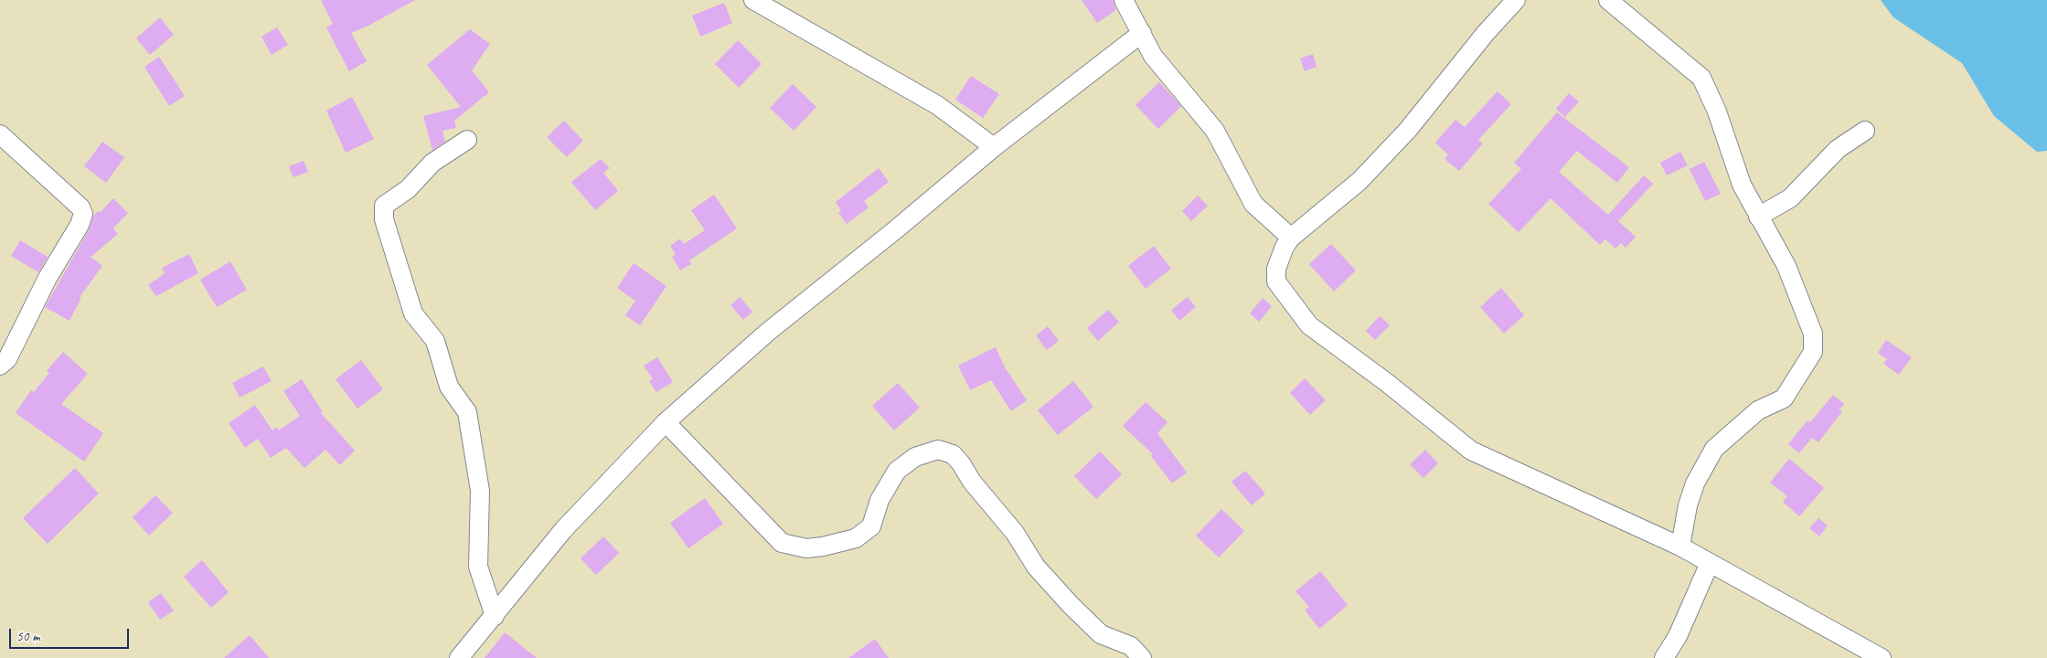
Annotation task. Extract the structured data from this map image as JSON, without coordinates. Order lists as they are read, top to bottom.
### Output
{
  "scale_bar": "50 m"
}
